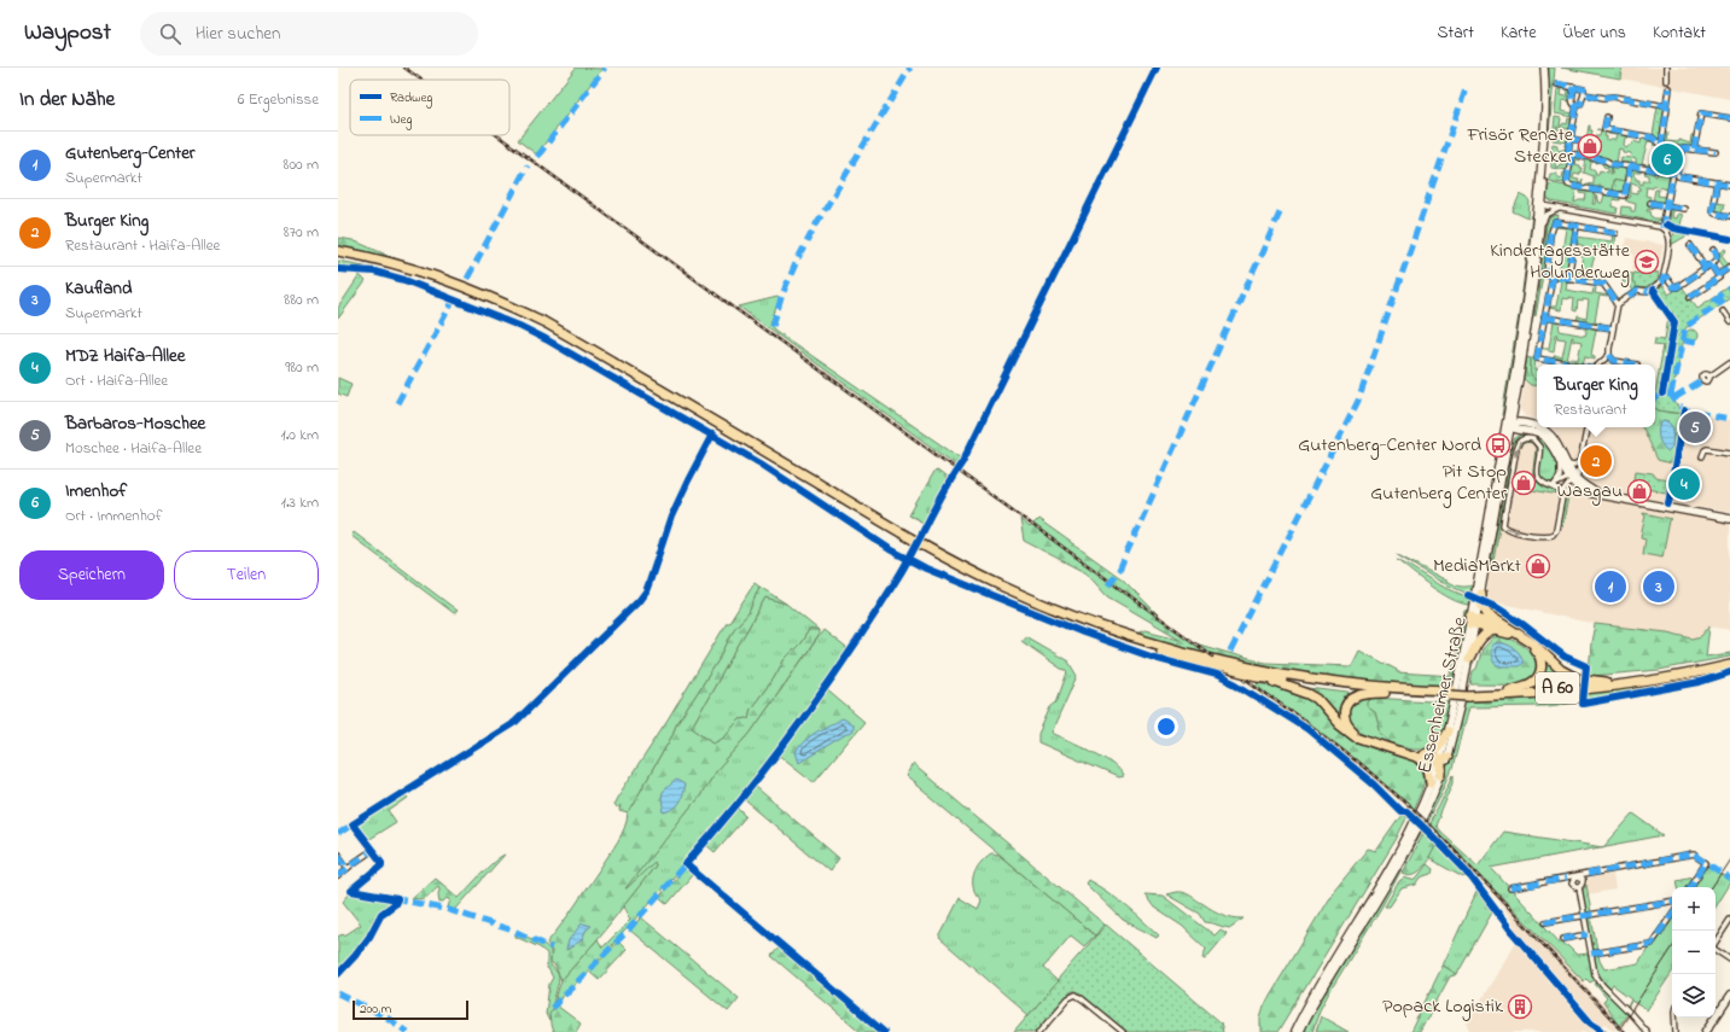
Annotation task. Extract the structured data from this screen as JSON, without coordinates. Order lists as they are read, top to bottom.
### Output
{
  "streets": {
    "highway": ["A 60"],
    "main road": ["Essenheimer Straße"]
  },
  "places": {
    "shop": [
      "Frisör Renate Stecker",
      "Pit Stop Gutenberg Center",
      "Wasgau",
      "MediaMarkt"
    ],
    "school or university": ["Kindertagesstätte Holunderweg"],
    "bus stop": ["Gutenberg-Center Nord"],
    "building": ["Popack Logistik"]
  },
  "legend": ["Radweg", "Weg"],
  "scale_bar": "200 m",
  "page": {
    "header": "Waypost",
    "search": "Hier suchen",
    "nav": [
      "Start",
      "Karte",
      "Über uns",
      "Kontakt"
    ],
    "heading": ["In der Nähe", "6 Ergebnisse"],
    "list": [
      {
        "mark": "1",
        "name": "Gutenberg-Center",
        "note": "Supermarkt",
        "value": "800 m"
      },
      {
        "mark": "2",
        "name": "Burger King",
        "note": "Restaurant · Haifa-Allee",
        "value": "870 m"
      },
      {
        "mark": "3",
        "name": "Kaufland",
        "note": "Supermarkt",
        "value": "880 m"
      },
      {
        "mark": "4",
        "name": "MDZ Haifa-Allee",
        "note": "Ort · Haifa-Allee",
        "value": "980 m"
      },
      {
        "mark": "5",
        "name": "Barbaros-Moschee",
        "note": "Moschee · Haifa-Allee",
        "value": "1.0 km"
      },
      {
        "mark": "6",
        "name": "Imenhof",
        "note": "Ort · Immenhof",
        "value": "1.3 km"
      }
    ],
    "pins": [
      "6",
      "5",
      "2",
      "4",
      "1",
      "3"
    ],
    "popup": ["Burger King", "Restaurant"],
    "buttons": ["Speichern", "Teilen"],
    "map_buttons": ["+", "−"],
    "scale": "200 m"
  }
}
